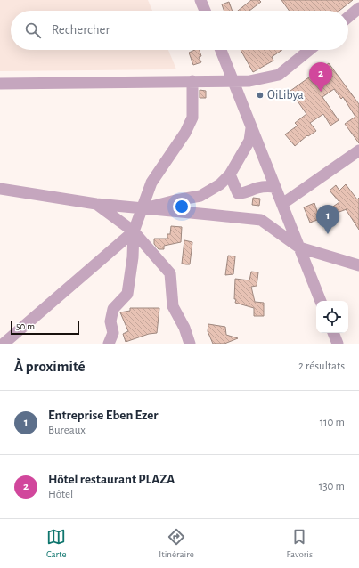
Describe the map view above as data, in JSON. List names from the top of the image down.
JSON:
{
  "places": ["OiLibya"],
  "scale_bar": "50 m",
  "page": {
    "search": "Rechercher",
    "pins": ["2", "1"],
    "scale": "50 m",
    "heading": ["À proximité", "2 résultats"],
    "list": [
      {
        "mark": "1",
        "name": "Entreprise Eben Ezer",
        "note": "Bureaux",
        "value": "110 m"
      },
      {
        "mark": "2",
        "name": "Hôtel restaurant PLAZA",
        "note": "Hôtel",
        "value": "130 m"
      }
    ],
    "nav": ["Carte", "Itinéraire", "Favoris"]
  }
}
